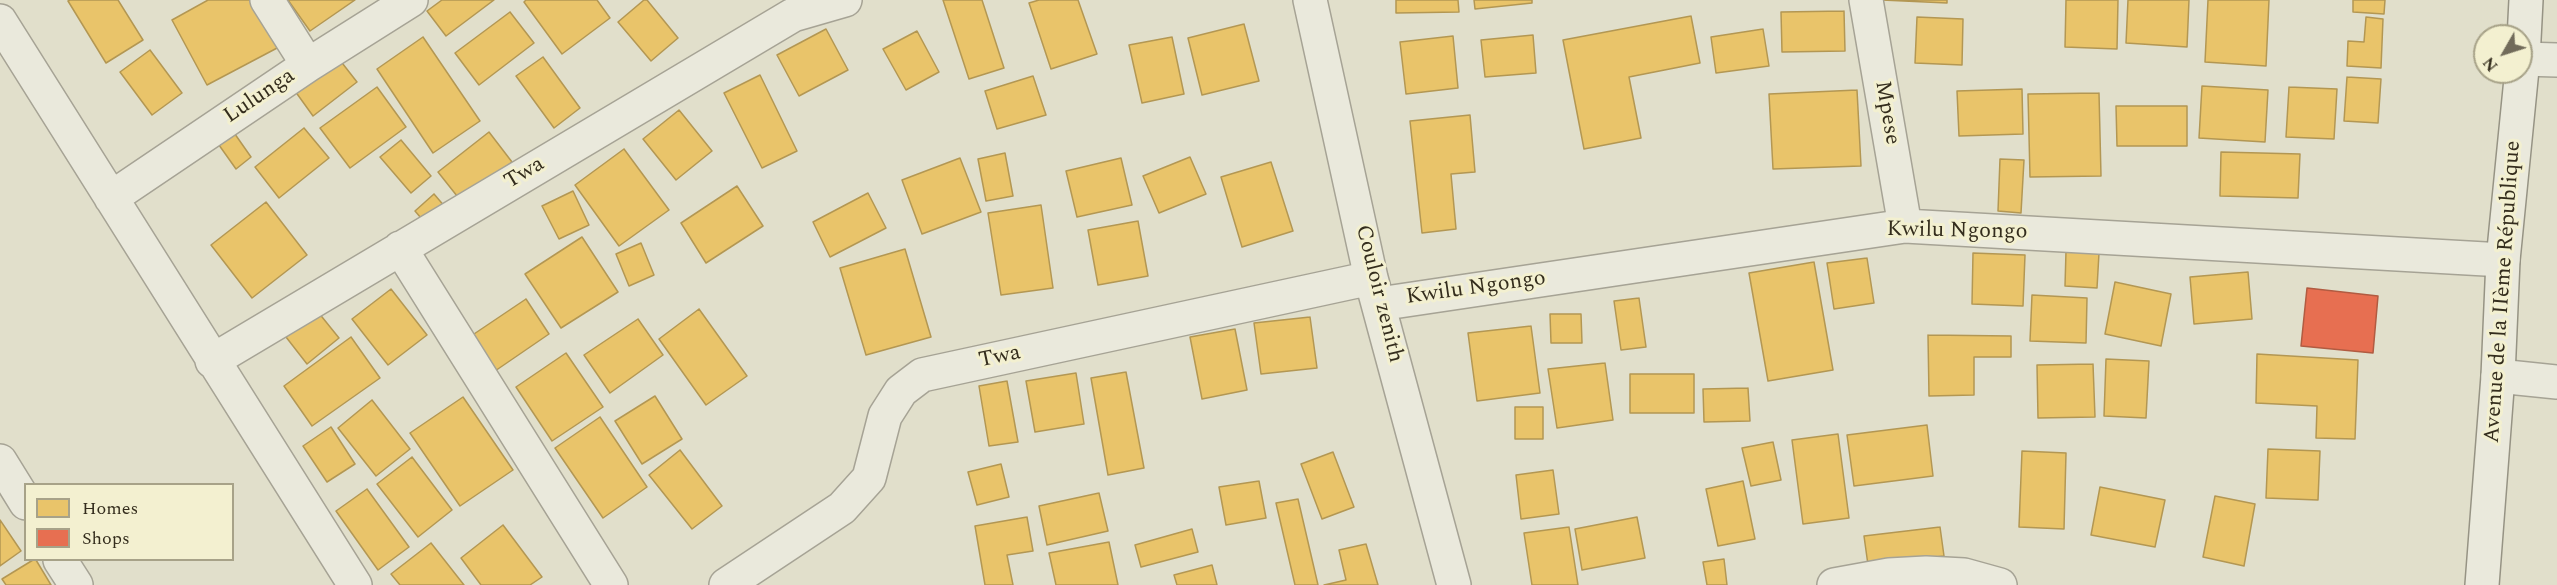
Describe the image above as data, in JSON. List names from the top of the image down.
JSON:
{
  "streets": {
    "street": [
      "Lulunga",
      "Mpese",
      "Twa",
      "Kwilu Ngongo",
      "Avenue de la IIème République",
      "Couloir zenith"
    ]
  },
  "crossings": [
    ["Mpese", "Kwilu Ngongo"],
    ["Twa", "Kwilu Ngongo"],
    ["Twa", "Couloir zenith"],
    ["Kwilu Ngongo", "Avenue de la IIème République"],
    ["Kwilu Ngongo", "Couloir zenith"]
  ],
  "legend": ["Homes", "Shops"],
  "north": "bottom left"
}
